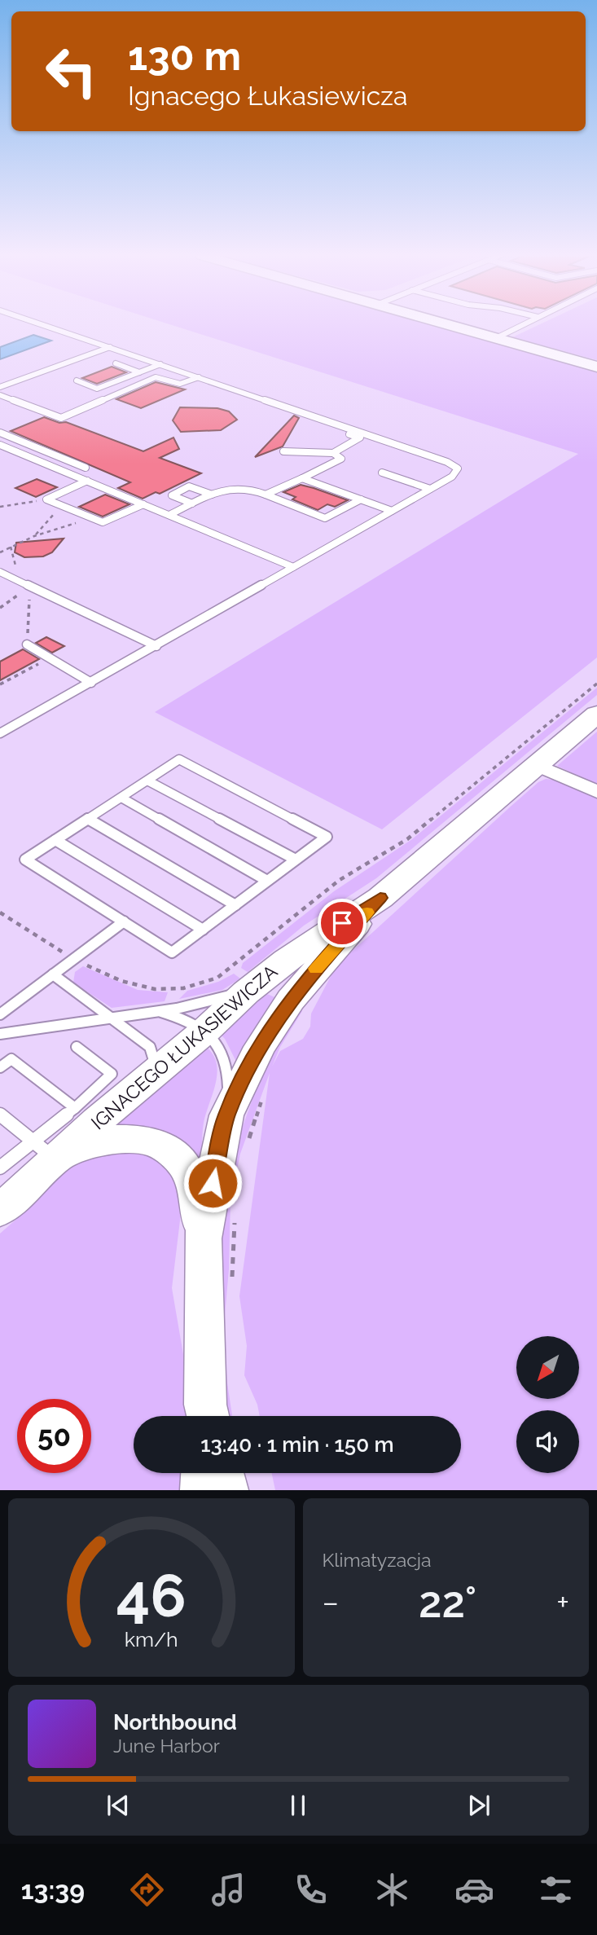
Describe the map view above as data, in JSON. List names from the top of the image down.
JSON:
{
  "streets": {
    "main road": ["IGNACEGO ŁUKASIEWICZA"]
  },
  "north": "bottom left",
  "page": {
    "turn": ["130 m", "Ignacego Łukasiewicza"],
    "limit": "50",
    "trip": "13:40 · 1 min · 150 m",
    "tile": "Klimatyzacja",
    "heat": ["−", "22°", "+"],
    "song": ["Northbound", "June Harbor"],
    "tabs": "13:39",
    "gauge": ["46", "km/h"]
  }
}
